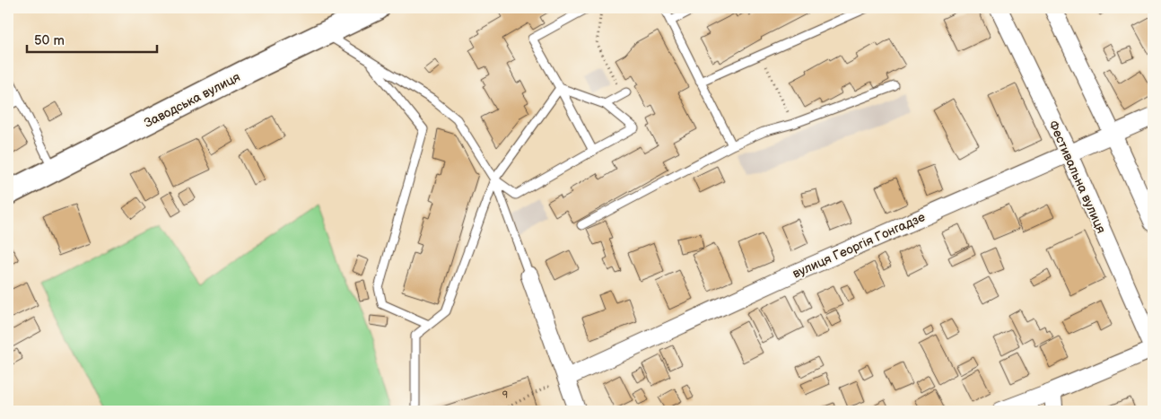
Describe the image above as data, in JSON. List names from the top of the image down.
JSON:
{
  "streets": {
    "main road": ["Заводська вулиця"],
    "street": ["Фестивальна вулиця", "вулиця Георгія Гонгадзе"]
  },
  "crossings": [
    ["Фестивальна вулиця", "вулиця Георгія Гонгадзе"]
  ],
  "house_numbers": ["9"],
  "scale_bar": "50 m"
}
